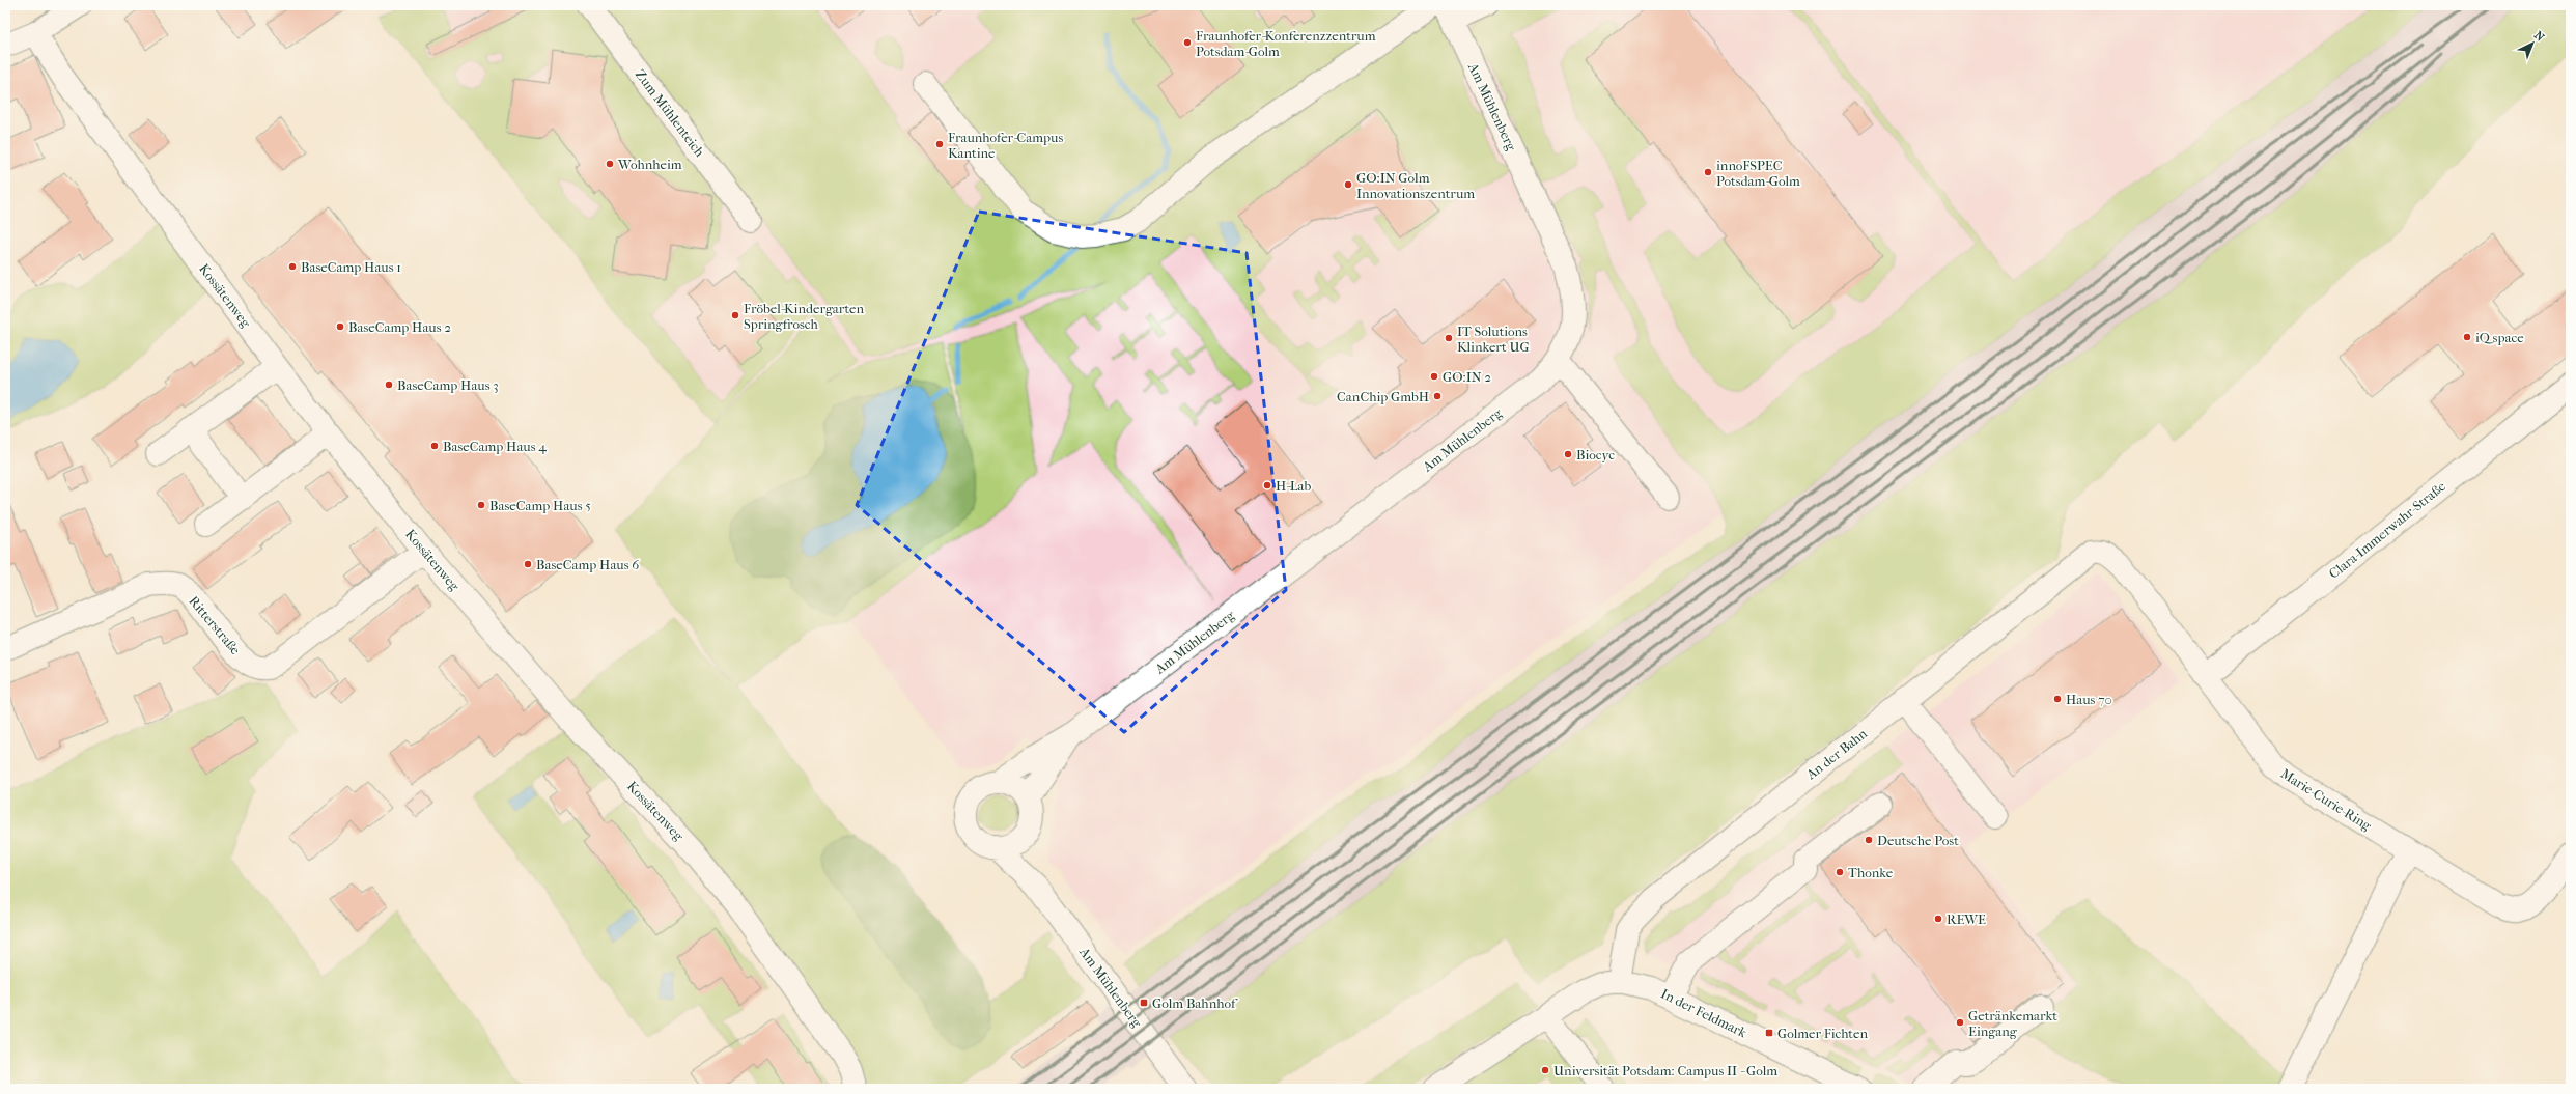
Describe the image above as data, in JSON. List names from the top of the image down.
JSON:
{
  "streets": {
    "street": [
      "Am Mühlenberg",
      "Zum Mühlenteich",
      "Kossätenweg",
      "Clara-Immerwahr-Straße",
      "Ritterstraße",
      "An der Bahn",
      "Marie-Curie-Ring",
      "In der Feldmark"
    ]
  },
  "crossings": [
    ["Kossätenweg", "Ritterstraße"],
    ["Clara-Immerwahr-Straße", "Marie-Curie-Ring"],
    ["An der Bahn", "Marie-Curie-Ring"],
    ["An der Bahn", "In der Feldmark"]
  ],
  "places": {
    "other": [
      "Fraunhofer-Konferenzzentrum Potsdam-Golm",
      "Fraunhofer-Campus Kantine",
      "Wohnheim",
      "innoFSPEC Potsdam-Golm",
      "GO:IN Golm Innovationszentrum",
      "BaseCamp Haus 1",
      "Fröbel-Kindergarten Springfrosch",
      "BaseCamp Haus 2",
      "iQ space",
      "IT Solutions Klinkert UG",
      "GO:IN 2",
      "BaseCamp Haus 3",
      "CanChip GmbH",
      "BaseCamp Haus 4",
      "Biocyc",
      "H-Lab",
      "BaseCamp Haus 5",
      "BaseCamp Haus 6",
      "Haus 70",
      "Deutsche Post",
      "Thonke",
      "REWE",
      "Getränkemarkt Eingang",
      "Universität Potsdam: Campus II - Golm"
    ],
    "transit": ["Golm Bahnhof", "Golmer Fichten"]
  },
  "north": "top right"
}
